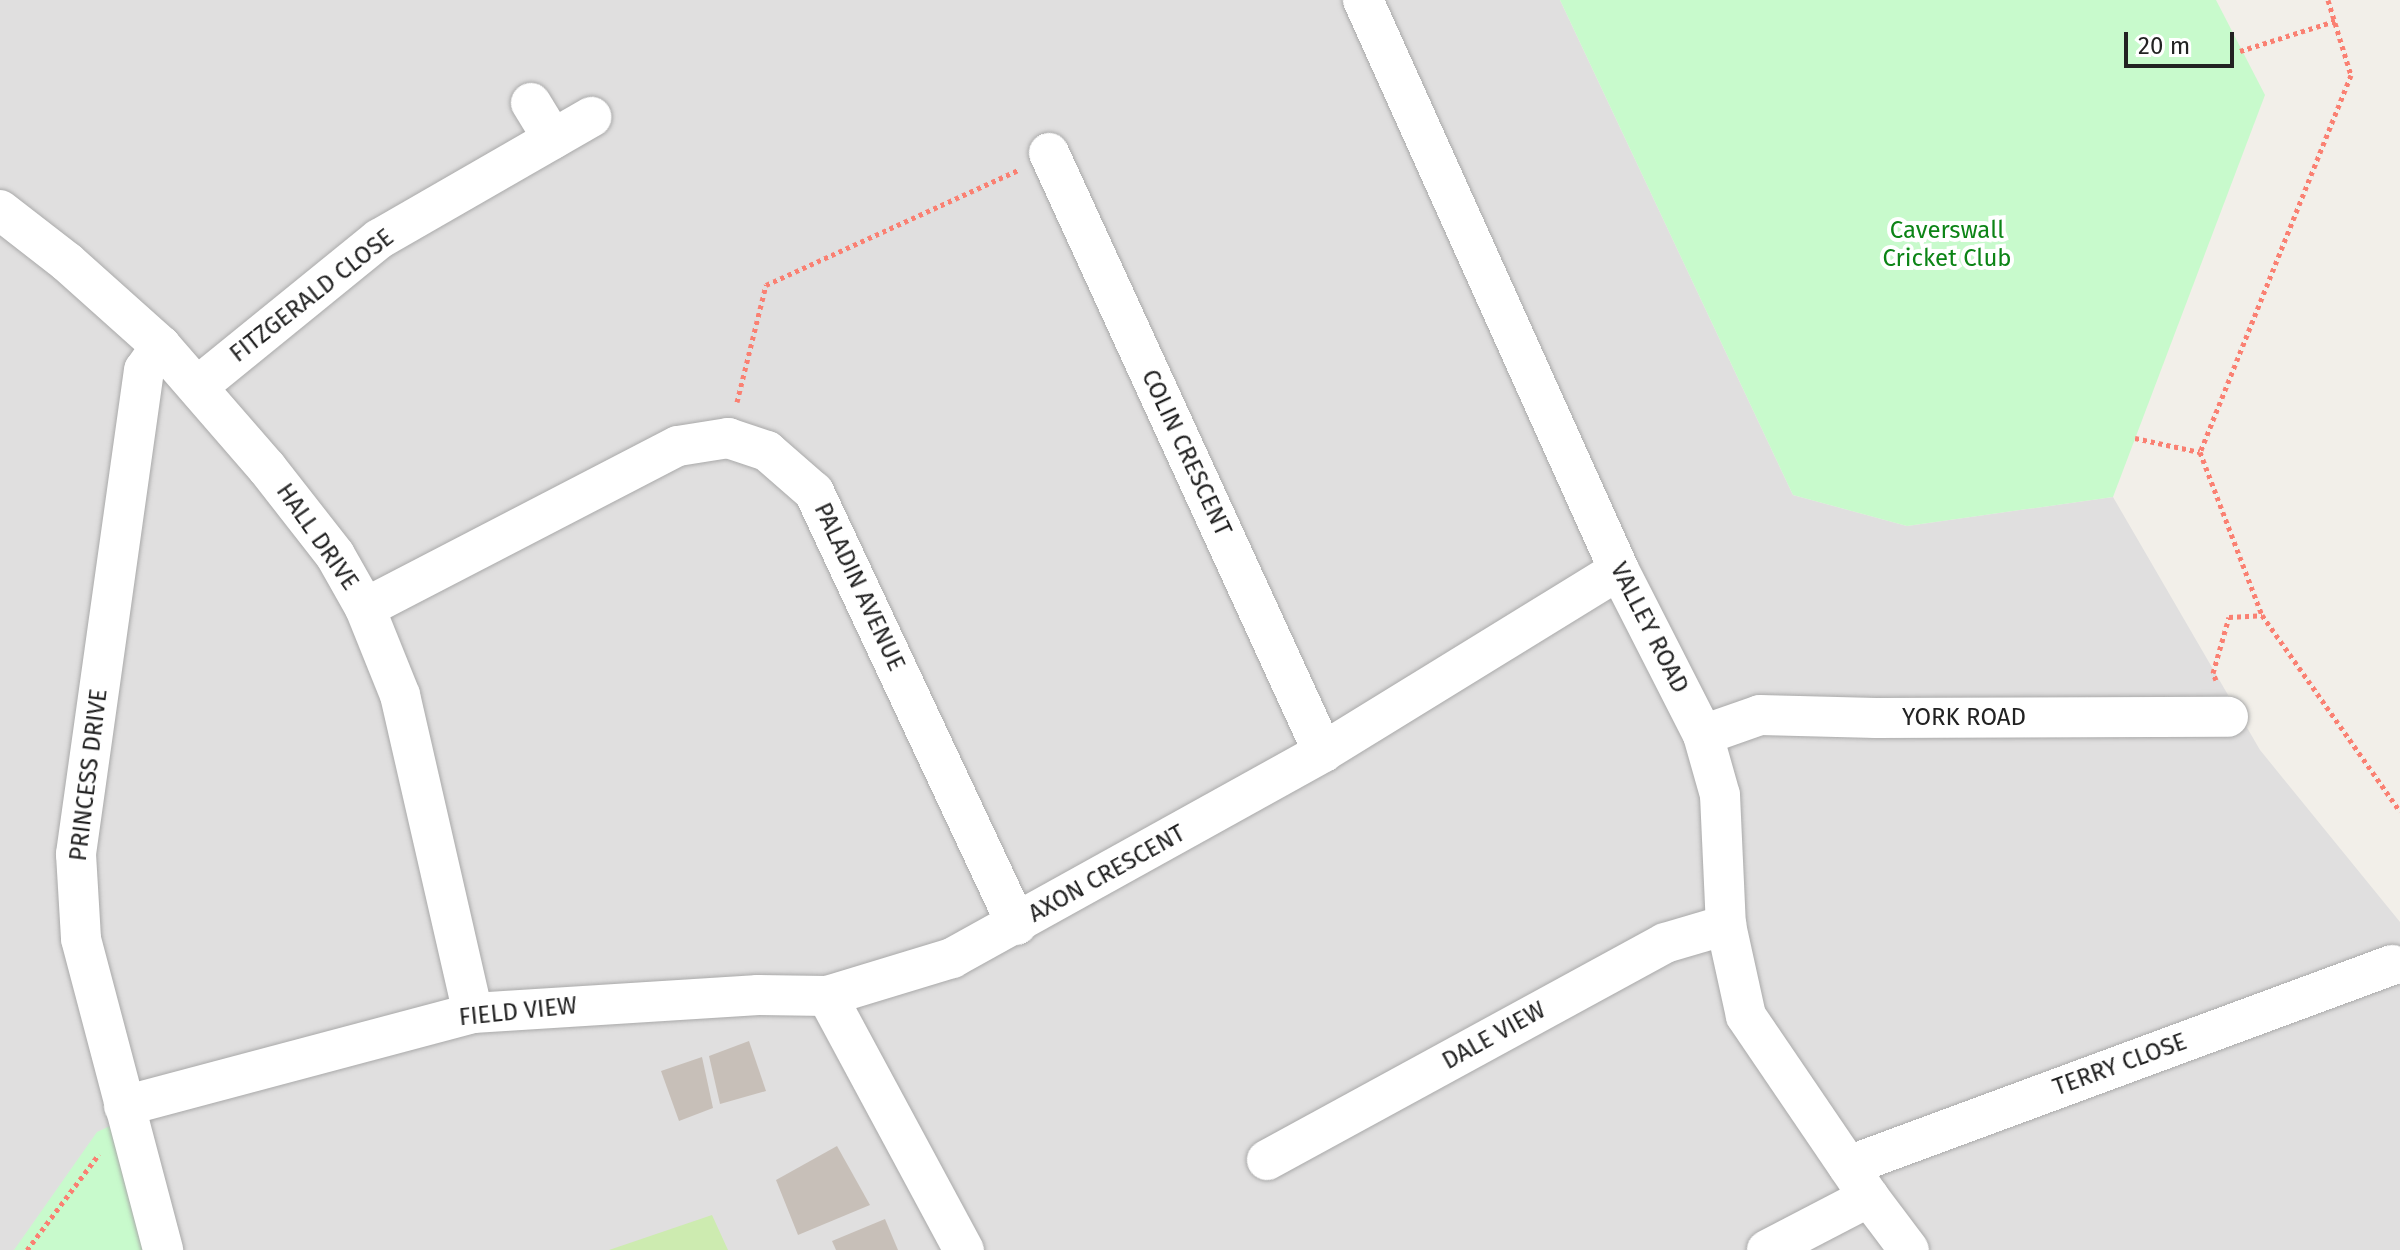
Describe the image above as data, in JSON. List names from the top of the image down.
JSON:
{
  "streets": {
    "street": [
      "FITZGERALD CLOSE",
      "COLIN CRESCENT",
      "HALL DRIVE",
      "PALADIN AVENUE",
      "VALLEY ROAD",
      "YORK ROAD",
      "PRINCESS DRIVE",
      "AXON CRESCENT",
      "FIELD VIEW",
      "DALE VIEW",
      "TERRY CLOSE"
    ]
  },
  "crossings": [
    ["FITZGERALD CLOSE", "HALL DRIVE"],
    ["COLIN CRESCENT", "AXON CRESCENT"],
    ["HALL DRIVE", "PALADIN AVENUE"],
    ["HALL DRIVE", "PRINCESS DRIVE"],
    ["HALL DRIVE", "FIELD VIEW"],
    ["PALADIN AVENUE", "AXON CRESCENT"],
    ["VALLEY ROAD", "YORK ROAD"],
    ["VALLEY ROAD", "AXON CRESCENT"],
    ["VALLEY ROAD", "DALE VIEW"],
    ["VALLEY ROAD", "TERRY CLOSE"],
    ["PRINCESS DRIVE", "FIELD VIEW"],
    ["AXON CRESCENT", "FIELD VIEW"]
  ],
  "parks": ["Caverswall Cricket Club"],
  "scale_bar": "20 m"
}
